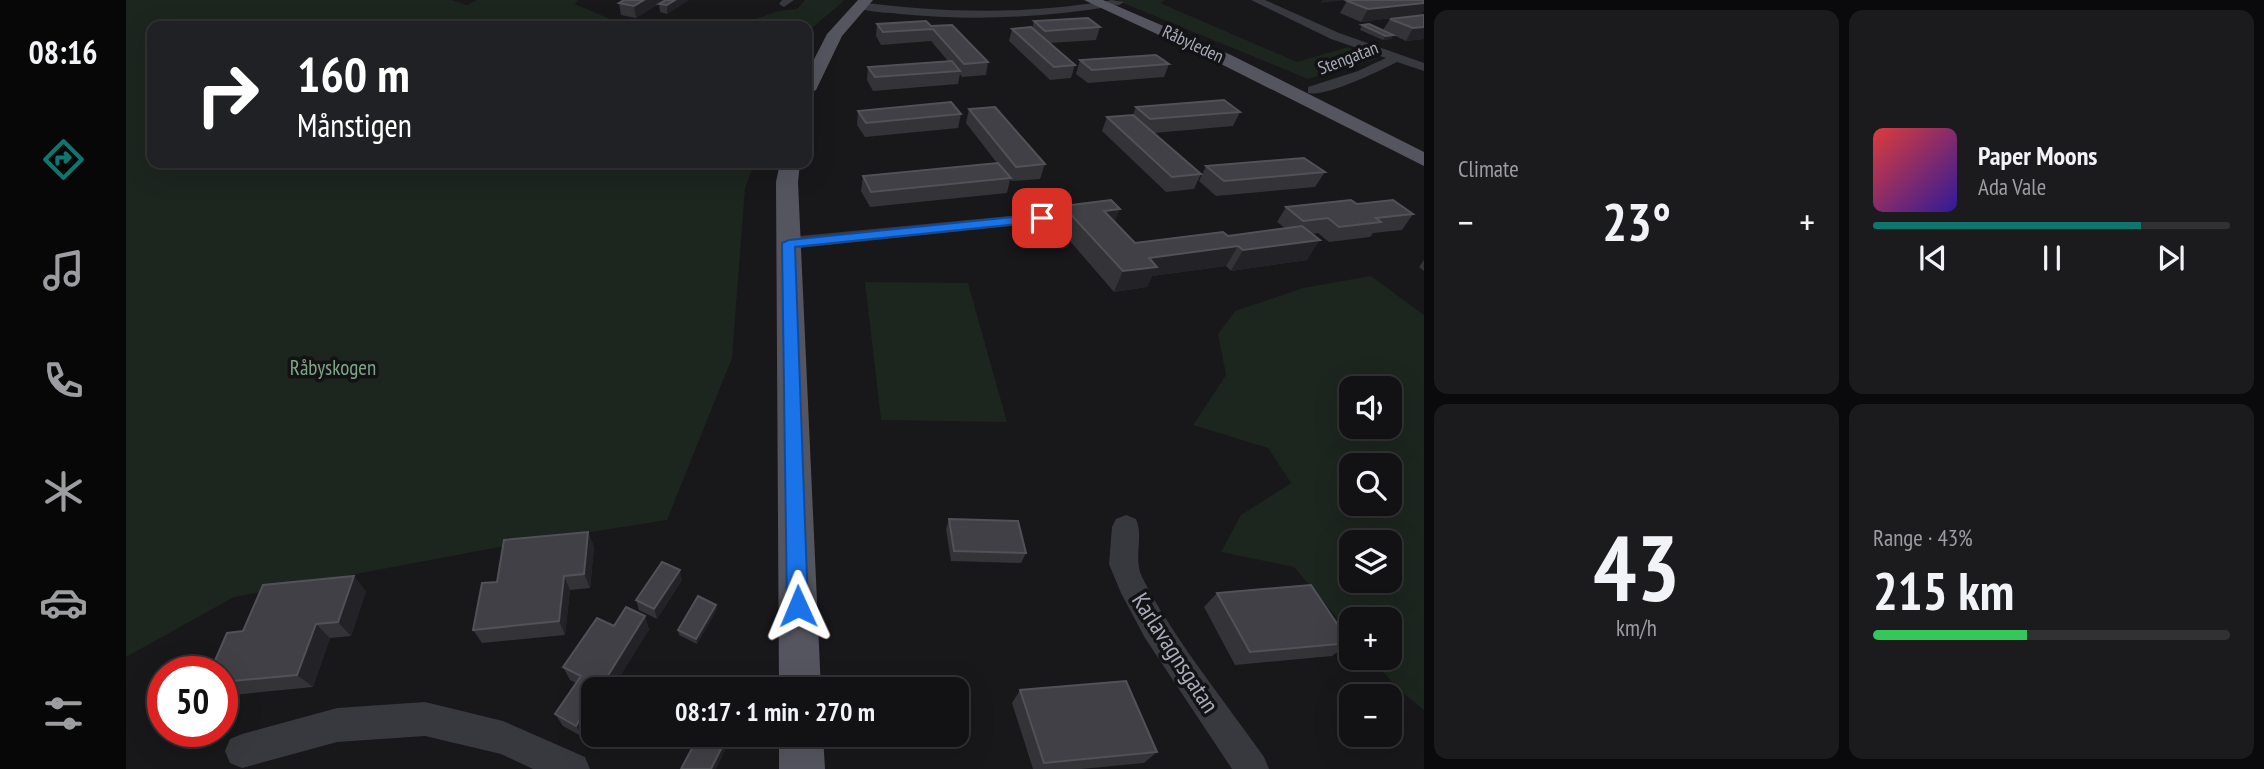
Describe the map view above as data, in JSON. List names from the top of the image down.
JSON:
{
  "streets": {
    "main road": ["Råbyleden"],
    "street": ["Stengatan", "Karlavagnsgatan"]
  },
  "crossings": [
    ["Råbyleden", "Stengatan"]
  ],
  "parks": ["Råbyskogen"],
  "page": {
    "tabs": "08:16",
    "tile": [
      "Climate",
      ["43", "km/h"],
      ["Range · 43%", "215 km"]
    ],
    "turn": ["160 m", "Månstigen"],
    "song": ["Paper Moons", "Ada Vale"],
    "heat": ["−", "23°", "+"],
    "map_buttons": ["+", "−"],
    "limit": "50",
    "trip": "08:17 · 1 min · 270 m"
  }
}
